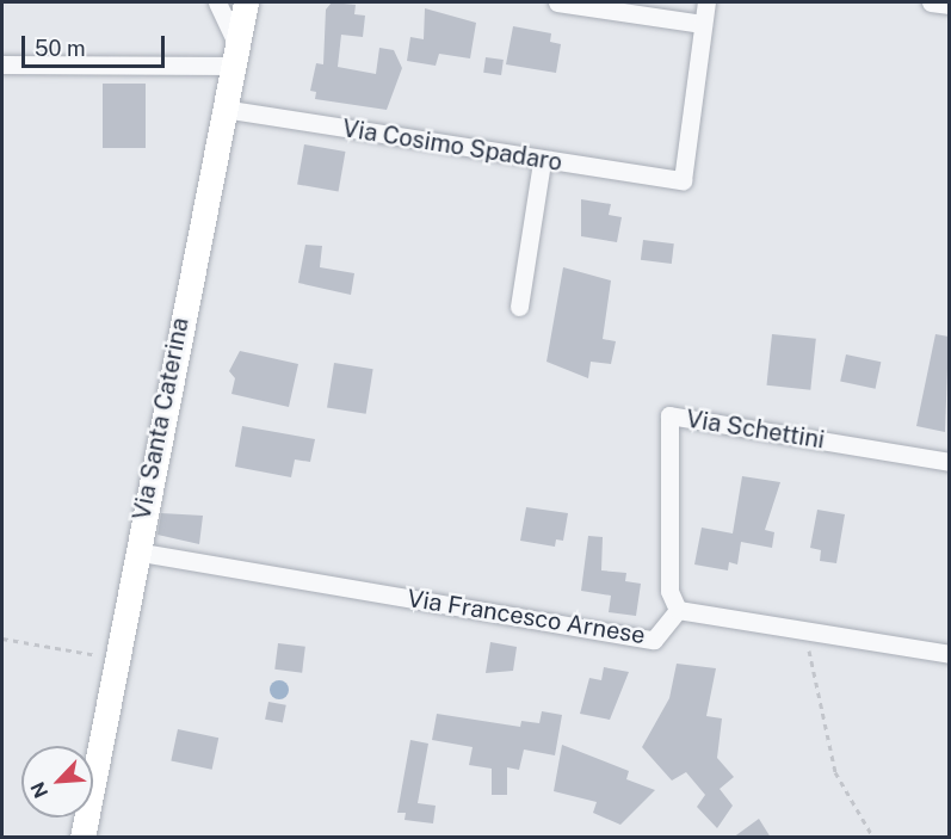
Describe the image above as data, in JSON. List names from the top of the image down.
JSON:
{
  "streets": {
    "street": [
      "Via Cosimo Spadaro",
      "Via Santa Caterina",
      "Via Schettini",
      "Via Francesco Arnese"
    ]
  },
  "crossings": [
    ["Via Cosimo Spadaro", "Via Santa Caterina"],
    ["Via Santa Caterina", "Via Francesco Arnese"],
    ["Via Schettini", "Via Francesco Arnese"]
  ],
  "scale_bar": "50 m",
  "north": "bottom left"
}
